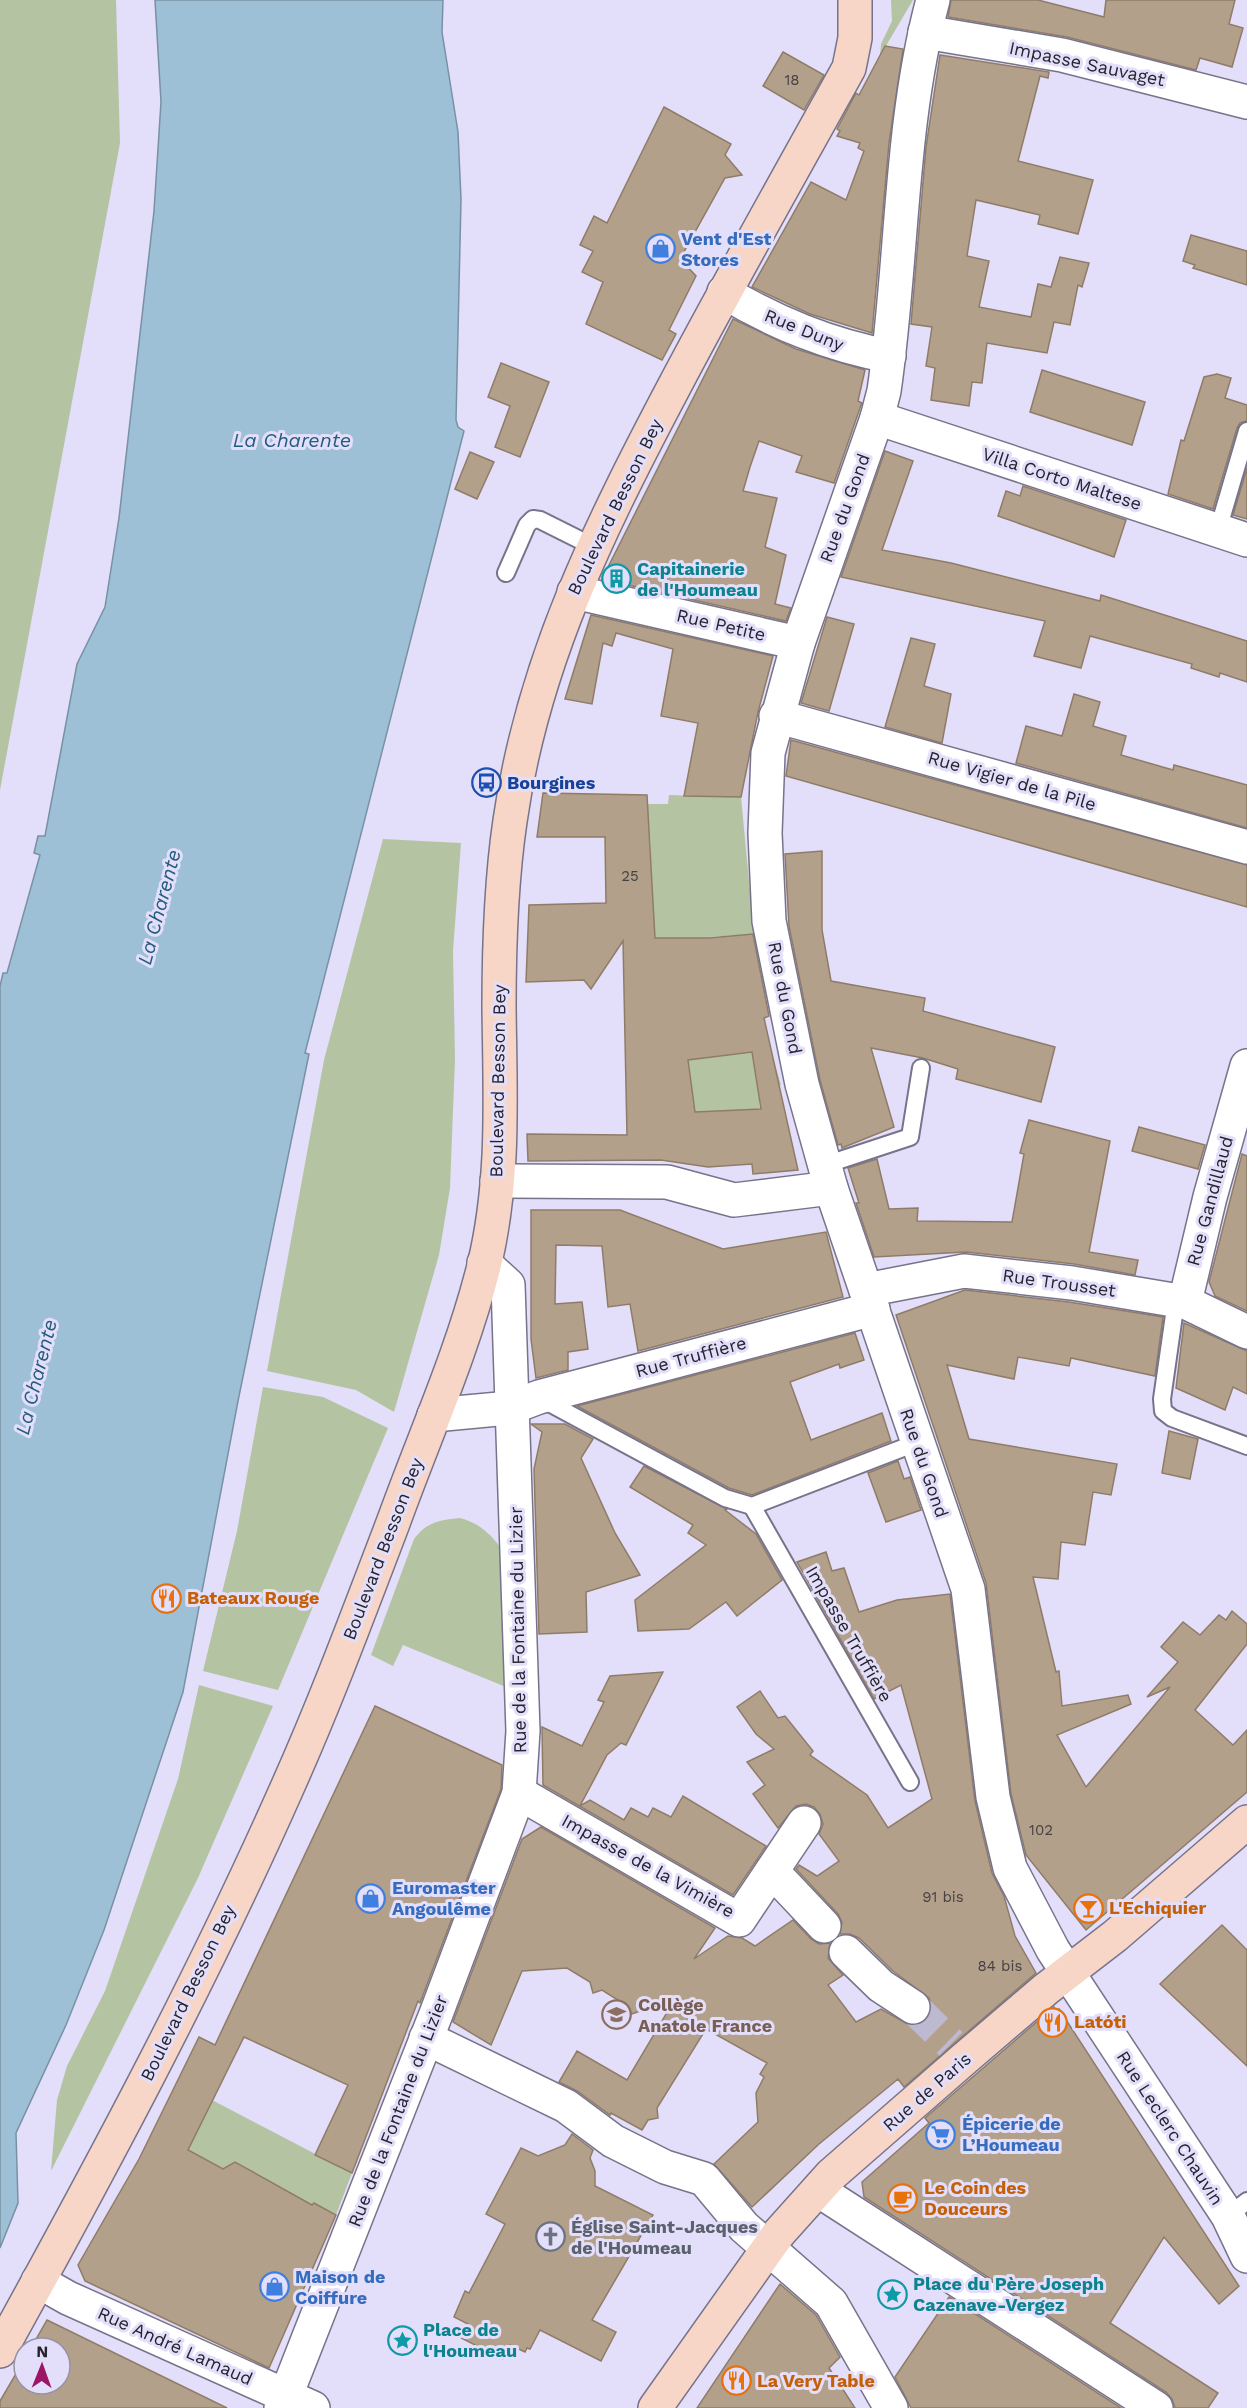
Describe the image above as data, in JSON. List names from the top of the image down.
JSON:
{
  "streets": {
    "main road": ["Boulevard Besson Bey", "Rue de Paris"],
    "street": [
      "Impasse Sauvaget",
      "Rue Duny",
      "Villa Corto Maltese",
      "Rue du Gond",
      "Rue Petite",
      "Rue Vigier de la Pile",
      "Rue Gandillaud",
      "Rue Trousset",
      "Rue Truffière",
      "Rue de la Fontaine du Lizier",
      "Impasse de la Vimière",
      "Rue Leclerc Chauvin",
      "Rue André Lamaud"
    ],
    "lane": ["Impasse Truffière"]
  },
  "crossings": [
    ["Impasse Sauvaget", "Rue du Gond"],
    ["Rue Duny", "Boulevard Besson Bey"],
    ["Rue Duny", "Rue du Gond"],
    ["Villa Corto Maltese", "Rue du Gond"],
    ["Boulevard Besson Bey", "Rue Petite"],
    ["Boulevard Besson Bey", "Rue Truffière"],
    ["Boulevard Besson Bey", "Rue de la Fontaine du Lizier"],
    ["Boulevard Besson Bey", "Rue André Lamaud"],
    ["Rue du Gond", "Rue Petite"],
    ["Rue du Gond", "Rue Vigier de la Pile"],
    ["Rue du Gond", "Rue Trousset"],
    ["Rue du Gond", "Rue Truffière"],
    ["Rue du Gond", "Rue de Paris"],
    ["Rue du Gond", "Rue Leclerc Chauvin"],
    ["Rue Gandillaud", "Rue Trousset"],
    ["Rue Trousset", "Rue Truffière"],
    ["Rue Truffière", "Rue de la Fontaine du Lizier"],
    ["Rue de la Fontaine du Lizier", "Impasse de la Vimière"],
    ["Rue de la Fontaine du Lizier", "Rue André Lamaud"],
    ["Rue de Paris", "Rue Leclerc Chauvin"]
  ],
  "water": ["La Charente"],
  "places": {
    "shop": ["Vent d'Est Stores", "Euromaster Angoulême", "Maison de Coiffure"],
    "building": ["Capitainerie de l'Houmeau"],
    "bus stop": ["Bourgines"],
    "restaurant": ["Bateaux Rouge", "Latóti", "La Very Table"],
    "bar": ["L'Echiquier"],
    "school or university": ["Collège Anatole France"],
    "supermarket": ["Épicerie de L’Houmeau"],
    "cafe": ["Le Coin des Douceurs"],
    "church": ["Église Saint-Jacques de l'Houmeau"],
    "place": ["Place du Père Joseph Cazenave-Vergez", "Place de l'Houmeau"]
  },
  "house_numbers": [
    "18",
    "25",
    "102",
    "91 bis",
    "84 bis"
  ],
  "north": "top"
}
